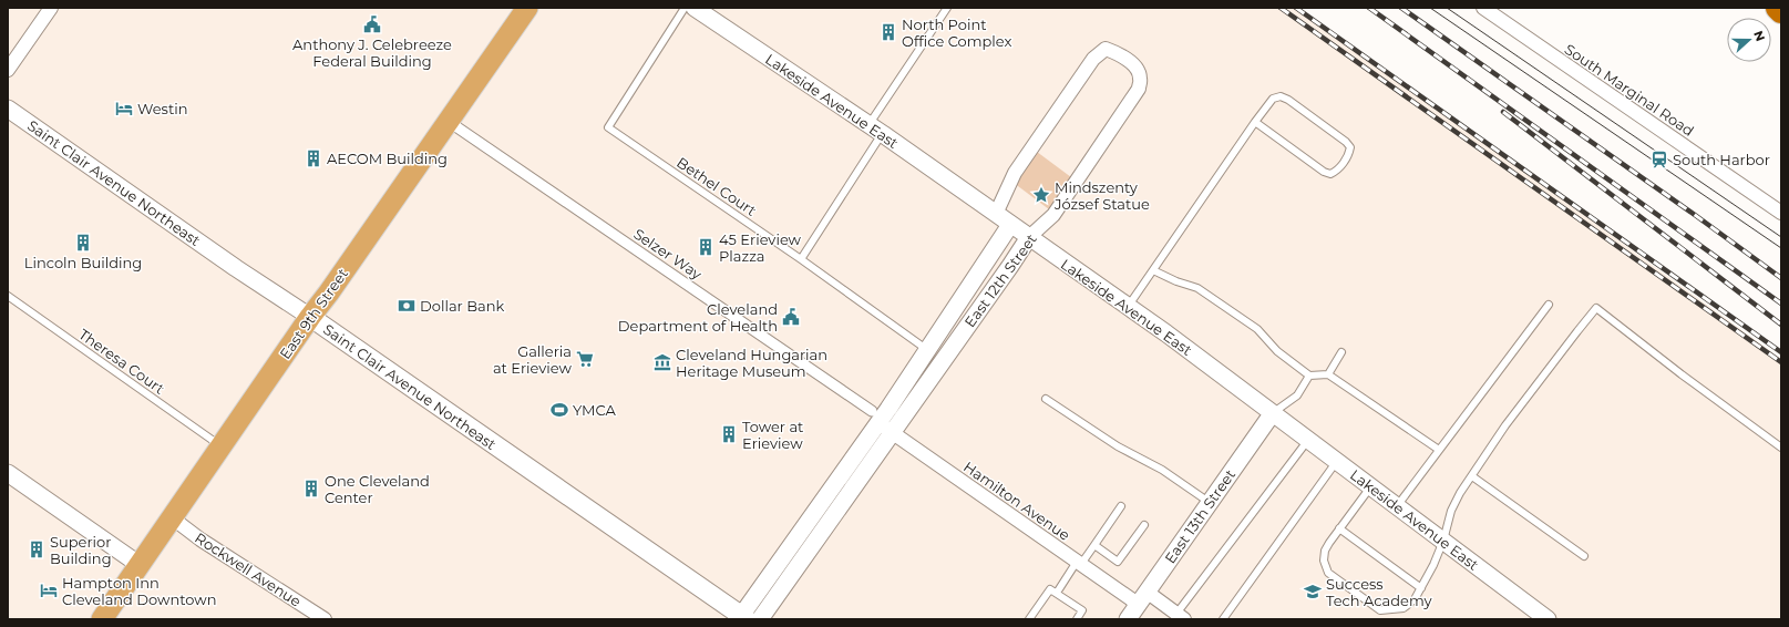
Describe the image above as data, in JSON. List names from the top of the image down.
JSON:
{
  "streets": {
    "main road": ["Saint Clair Avenue Northeast", "East 9th Street"],
    "street": [
      "South Marginal Road",
      "Lakeside Avenue East",
      "Selzer Way",
      "East 12th Street",
      "Hamilton Avenue",
      "East 13th Street",
      "Rockwell Avenue"
    ],
    "lane": ["Bethel Court", "Theresa Court"]
  },
  "crossings": [
    ["Lakeside Avenue East", "East 12th Street"],
    ["Lakeside Avenue East", "East 13th Street"],
    ["Saint Clair Avenue Northeast", "East 12th Street"],
    ["Saint Clair Avenue Northeast", "East 9th Street"],
    ["Bethel Court", "East 12th Street"],
    ["Selzer Way", "East 12th Street"],
    ["Selzer Way", "East 9th Street"],
    ["Selzer Way", "Hamilton Avenue"],
    ["East 12th Street", "Hamilton Avenue"],
    ["East 9th Street", "Theresa Court"],
    ["East 9th Street", "Rockwell Avenue"],
    ["Hamilton Avenue", "East 13th Street"]
  ],
  "places": {
    "public building": ["Anthony J. Celebreeze Federal Building", "Cleveland Department of Health"],
    "building": [
      "North Point Office Complex",
      "AECOM Building",
      "Lincoln Building",
      "45 Erieview Plazza",
      "Tower at Erieview",
      "One Cleveland Center",
      "Superior Building"
    ],
    "hotel": ["Westin", "Hampton Inn Cleveland Downtown"],
    "station": ["South Harbor"],
    "place": ["Mindszenty József Statue"],
    "bank": ["Dollar Bank"],
    "supermarket": ["Galleria at Erieview"],
    "museum": ["Cleveland Hungarian Heritage Museum"],
    "sports": ["YMCA"],
    "school or university": ["Success Tech Academy"]
  },
  "north": "right"
}
